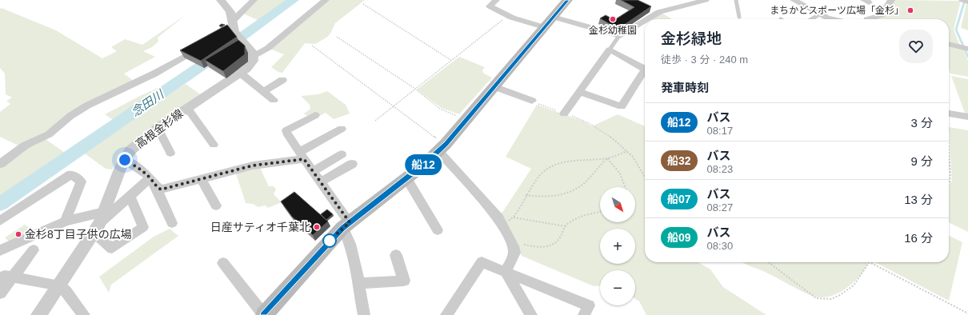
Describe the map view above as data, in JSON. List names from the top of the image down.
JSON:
{
  "streets": {
    "street": ["高根金杉線"]
  },
  "water": ["念田川"],
  "places": [
    "まちかどスポーツ広場「金杉」",
    "金杉幼稚園",
    "日産サティオ千葉北",
    "金杉8丁目子供の広場"
  ],
  "lines": ["bus line 船12"],
  "north": "bottom right",
  "page": {
    "on_map": "船12",
    "heading": [
      ["金杉緑地", "徒歩 · 3 分 · 240 m"],
      "発車時刻"
    ],
    "list": [
      {
        "mark": "船12",
        "name": "バス",
        "note": "08:17",
        "value": "3 分"
      },
      {
        "mark": "船32",
        "name": "バス",
        "note": "08:23",
        "value": "9 分"
      },
      {
        "mark": "船07",
        "name": "バス",
        "note": "08:27",
        "value": "13 分"
      },
      {
        "mark": "船09",
        "name": "バス",
        "note": "08:30",
        "value": "16 分"
      }
    ],
    "map_buttons": ["+", "−"]
  }
}
